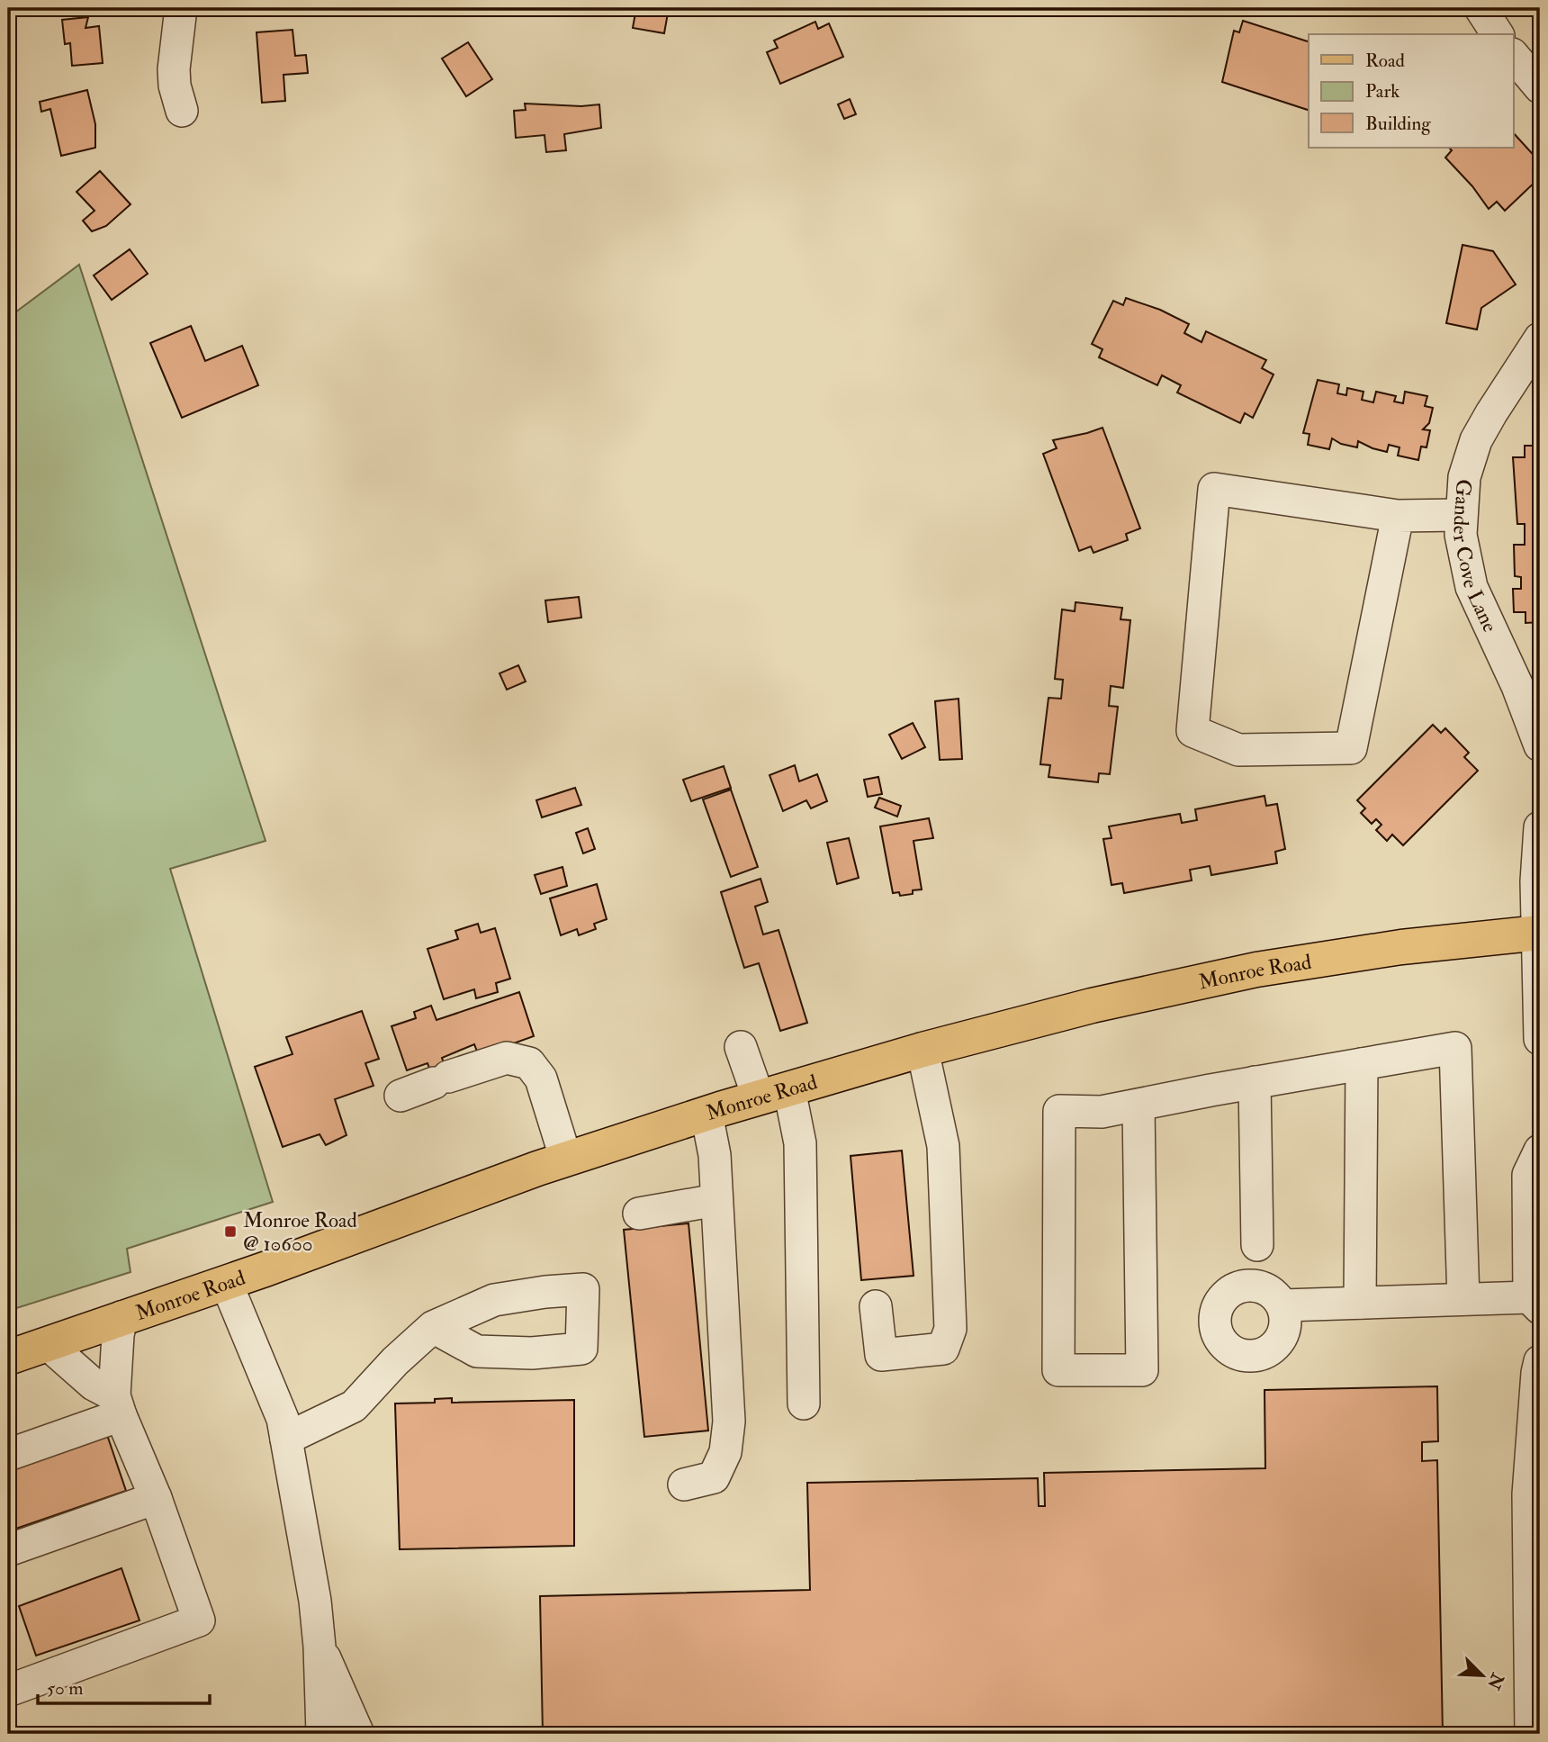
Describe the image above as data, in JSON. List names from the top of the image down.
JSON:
{
  "streets": {
    "main road": ["Monroe Road"],
    "street": ["Gander Cove Lane"]
  },
  "places": {
    "transit": ["Monroe Road @ 10600"]
  },
  "legend": ["Road", "Park", "Building"],
  "scale_bar": "50 m",
  "north": "bottom right"
}
